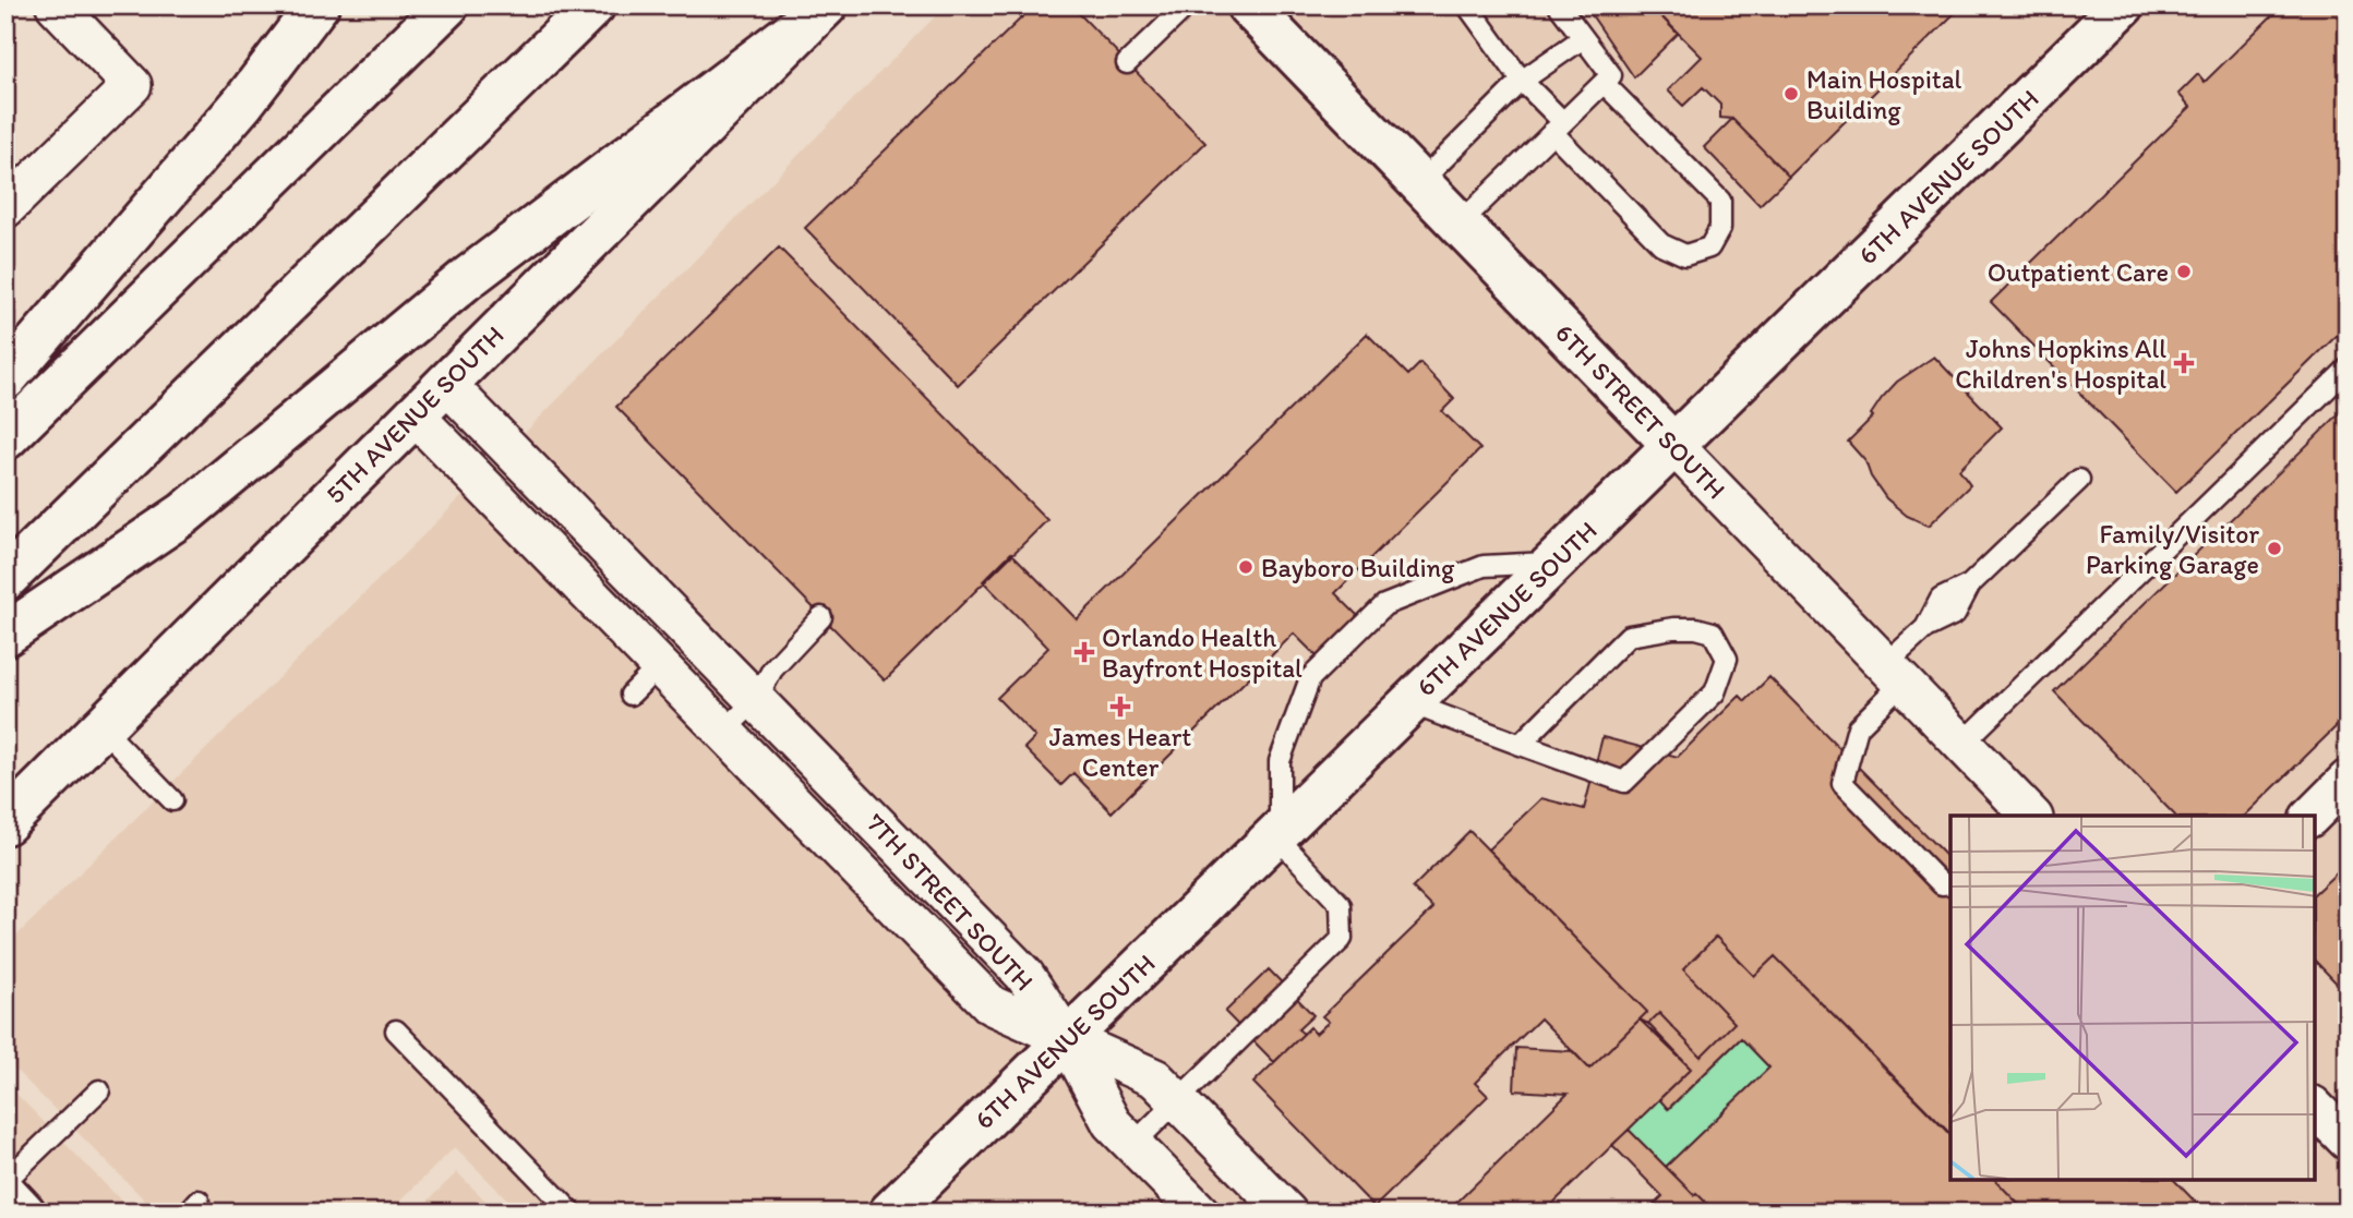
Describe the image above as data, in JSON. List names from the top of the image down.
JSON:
{
  "streets": {
    "main road": ["6TH AVENUE SOUTH", "6TH STREET SOUTH", "5TH AVENUE SOUTH"],
    "street": ["7TH STREET SOUTH"]
  },
  "crossings": [
    ["6TH AVENUE SOUTH", "6TH STREET SOUTH"],
    ["6TH AVENUE SOUTH", "7TH STREET SOUTH"],
    ["5TH AVENUE SOUTH", "7TH STREET SOUTH"]
  ],
  "places": {
    "other": [
      "Main Hospital Building",
      "Outpatient Care",
      "Family/Visitor Parking Garage",
      "Bayboro Building"
    ],
    "health": ["Johns Hopkins All Children's Hospital", "Orlando Health Bayfront Hospital", "James Heart Center"]
  }
}
